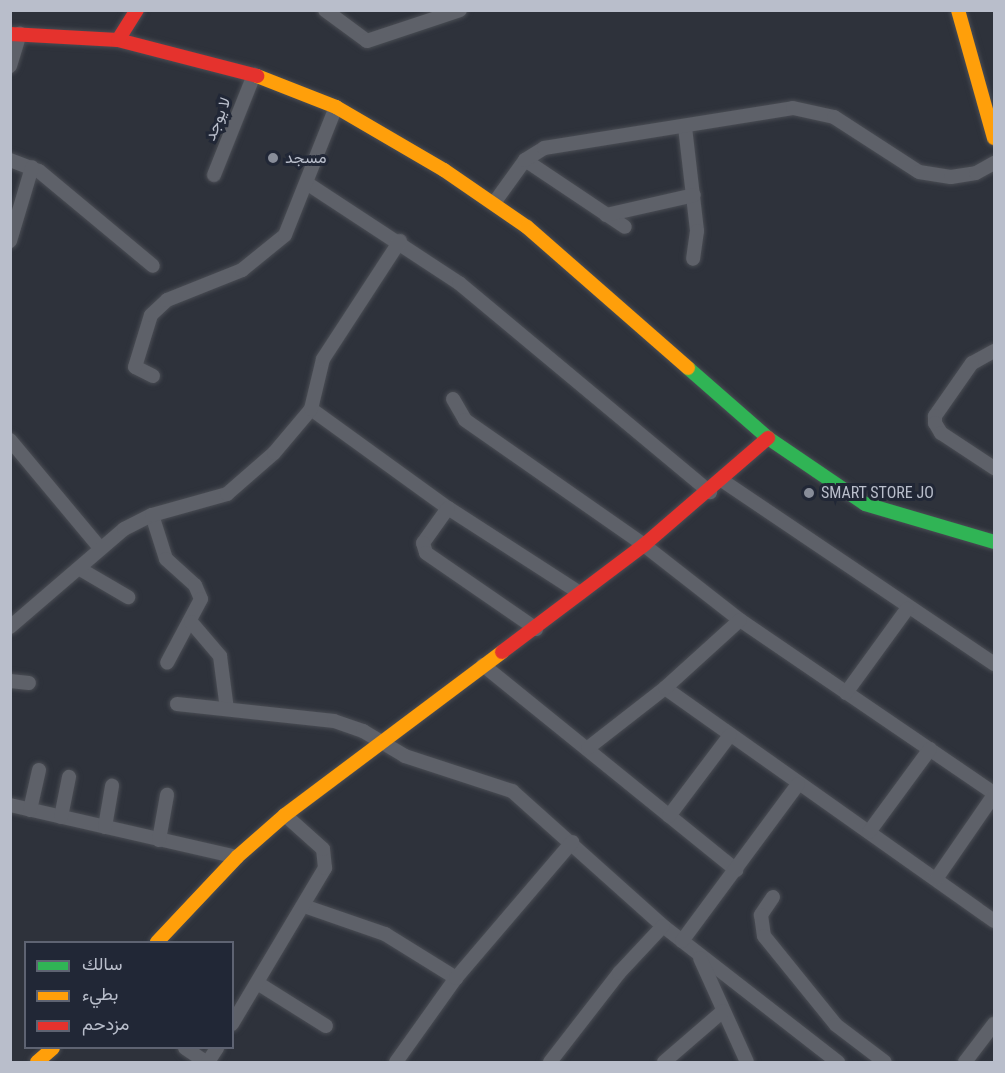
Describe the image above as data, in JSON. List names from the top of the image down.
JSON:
{
  "streets": {
    "street": ["لا يوجد"]
  },
  "places": ["مسجد", "SMART STORE JO"],
  "legend": ["سالك", "بطيء", "مزدحم"]
}
